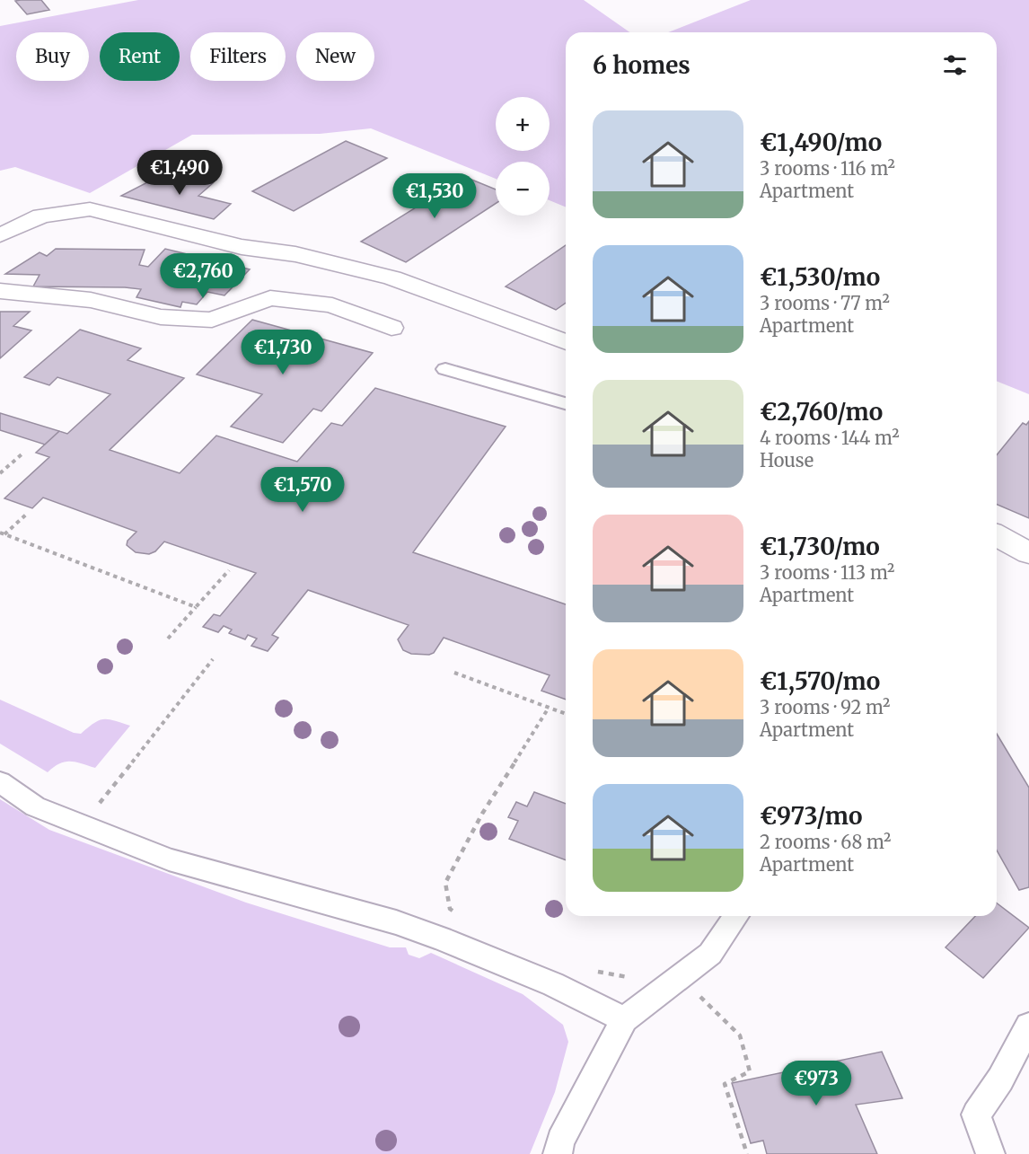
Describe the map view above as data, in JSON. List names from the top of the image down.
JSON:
{
  "page": {
    "chip": [
      "Buy",
      "Rent",
      "Filters",
      "New"
    ],
    "heading": "6 homes",
    "map_buttons": ["+", "−"],
    "list": [
      {
        "name": "€1,490/mo",
        "note": "3 rooms · 116 m² · Apartment"
      },
      {
        "name": "€1,530/mo",
        "note": "3 rooms · 77 m² · Apartment"
      },
      {
        "name": "€2,760/mo",
        "note": "4 rooms · 144 m² · House"
      },
      {
        "name": "€1,730/mo",
        "note": "3 rooms · 113 m² · Apartment"
      },
      {
        "name": "€1,570/mo",
        "note": "3 rooms · 92 m² · Apartment"
      },
      {
        "name": "€973/mo",
        "note": "2 rooms · 68 m² · Apartment"
      }
    ],
    "price": [
      "€1,490",
      "€1,530",
      "€2,760",
      "€1,730",
      "€1,570",
      "€973"
    ]
  }
}
